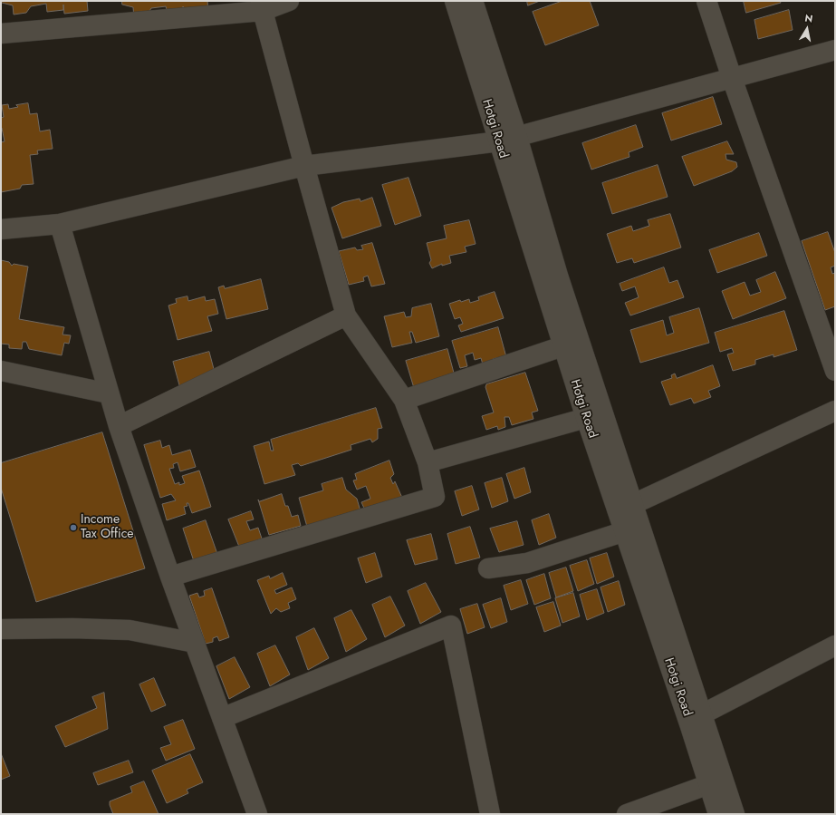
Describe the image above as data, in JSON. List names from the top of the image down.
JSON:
{
  "streets": {
    "street": ["Hotgi Road"]
  },
  "places": ["Income Tax Office"],
  "north": "top"
}
